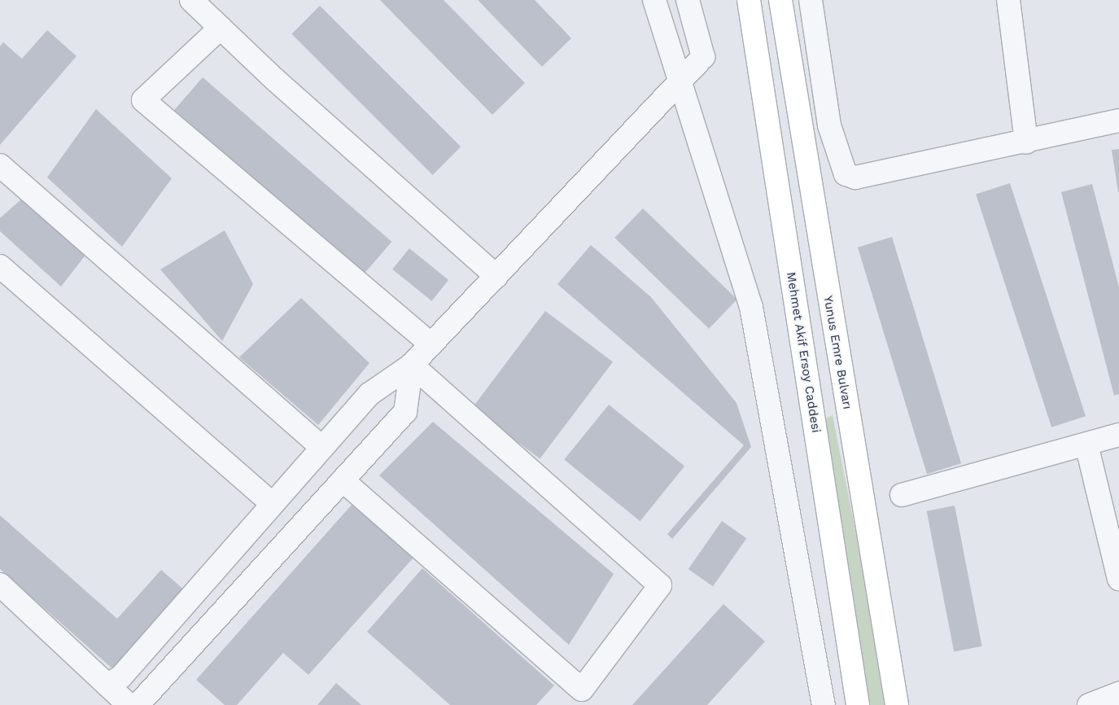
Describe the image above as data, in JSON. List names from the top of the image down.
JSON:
{
  "streets": {
    "main road": ["Mehmet Akif Ersoy Caddesi", "Yunus Emre Bulvarı"]
  }
}
